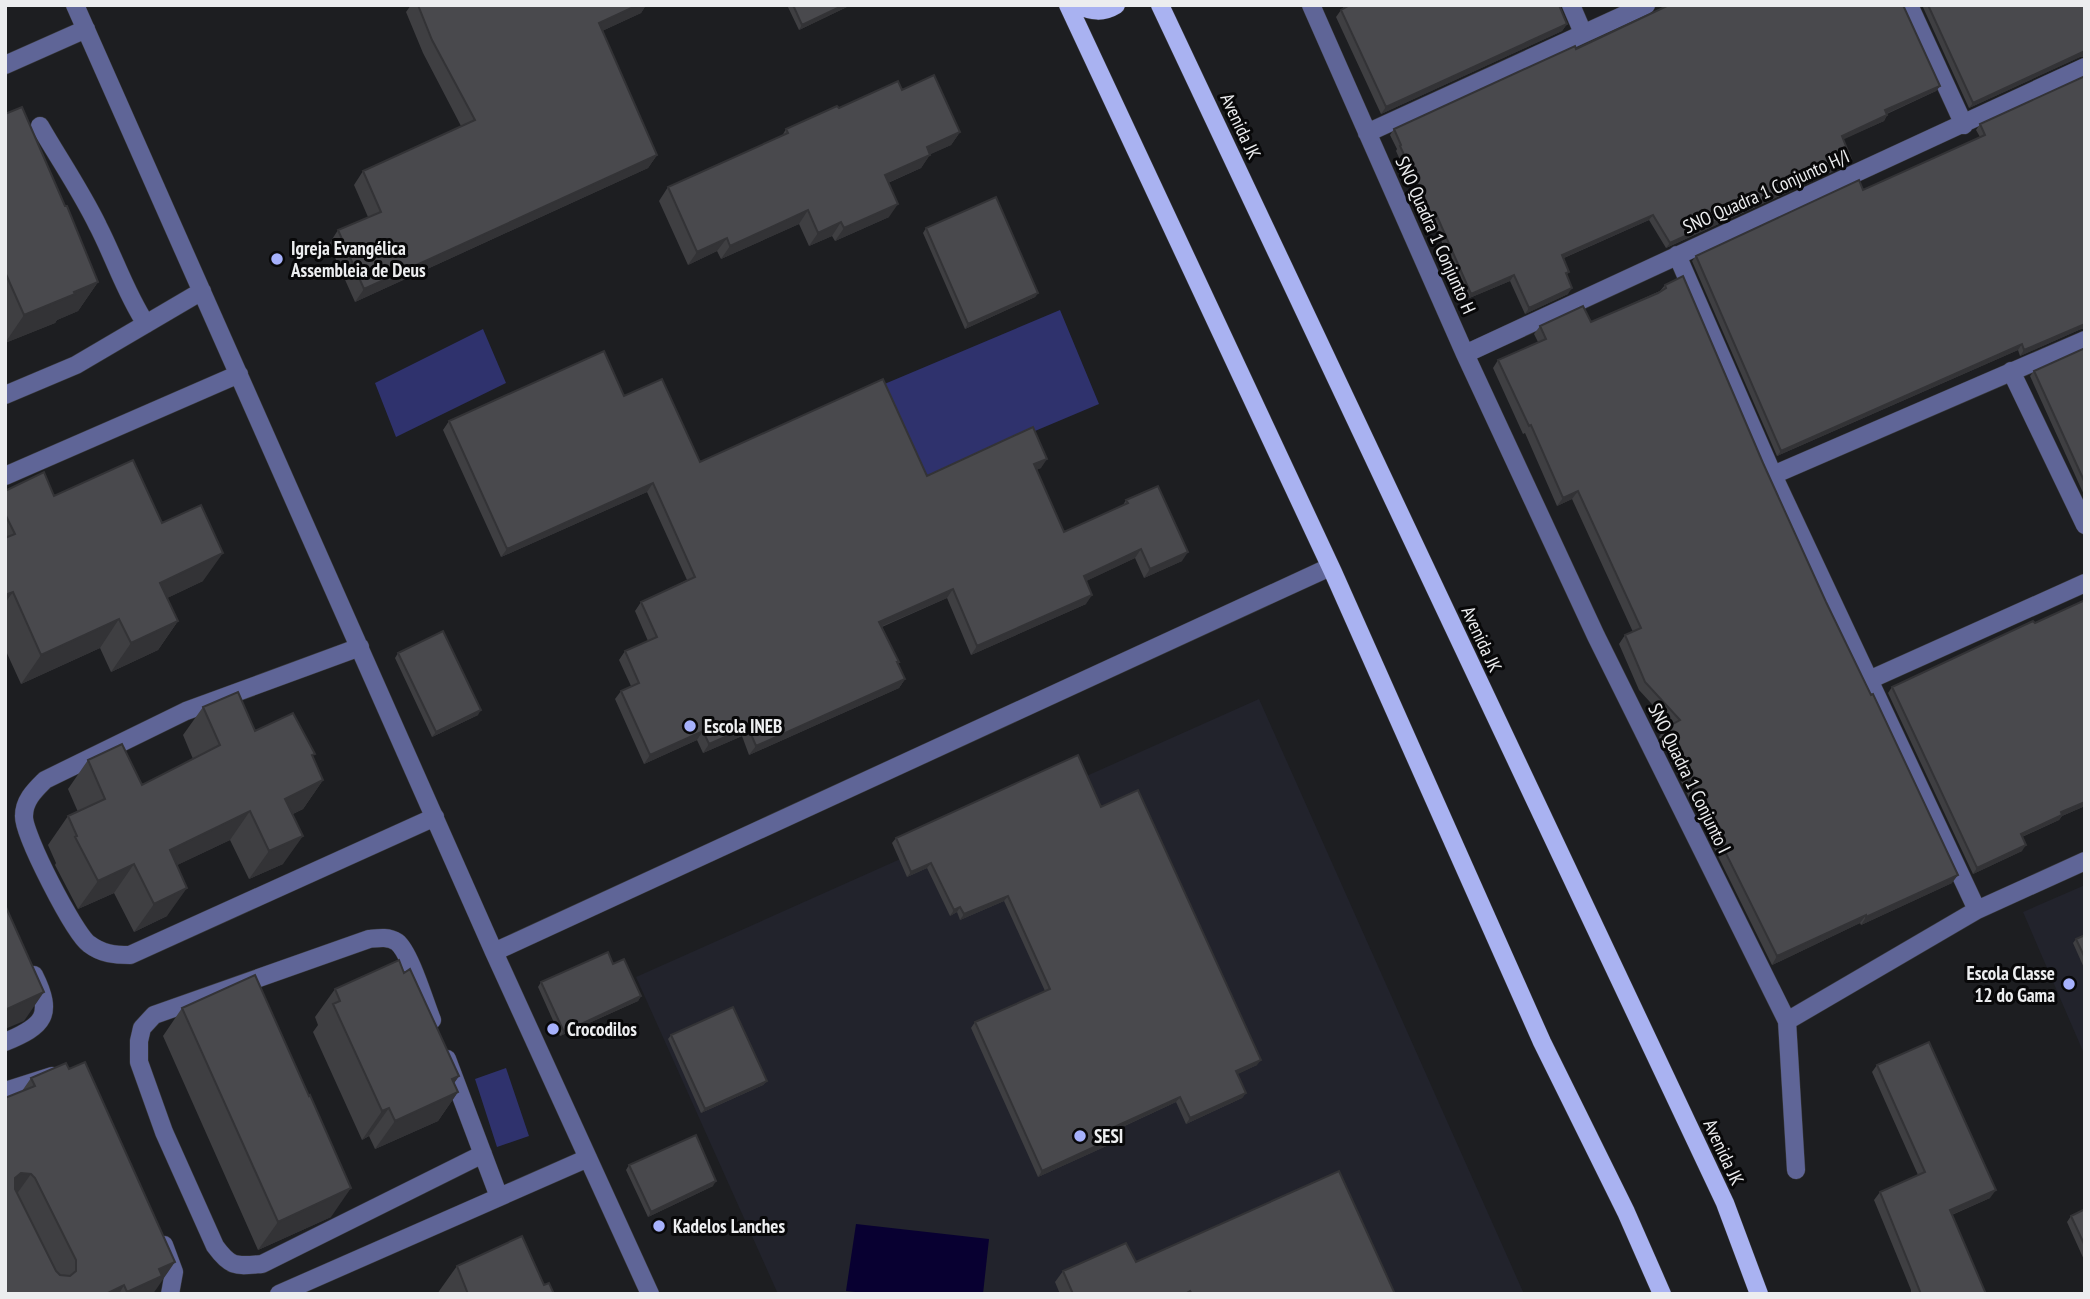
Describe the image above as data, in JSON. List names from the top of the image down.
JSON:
{
  "streets": {
    "main road": ["Avenida JK"],
    "street": ["SNO Quadra 1 Conjunto H/I", "SNO Quadra 1 Conjunto H", "SNO Quadra 1 Conjunto I"]
  },
  "crossings": [
    ["SNO Quadra 1 Conjunto H/I", "SNO Quadra 1 Conjunto H"],
    ["SNO Quadra 1 Conjunto H/I", "SNO Quadra 1 Conjunto I"],
    ["SNO Quadra 1 Conjunto H", "SNO Quadra 1 Conjunto I"]
  ],
  "places": [
    "Igreja Evangélica Assembleia de Deus",
    "Escola INEB",
    "Escola Classe 12 do Gama",
    "Crocodilos",
    "SESI",
    "Kadelos Lanches"
  ]
}
